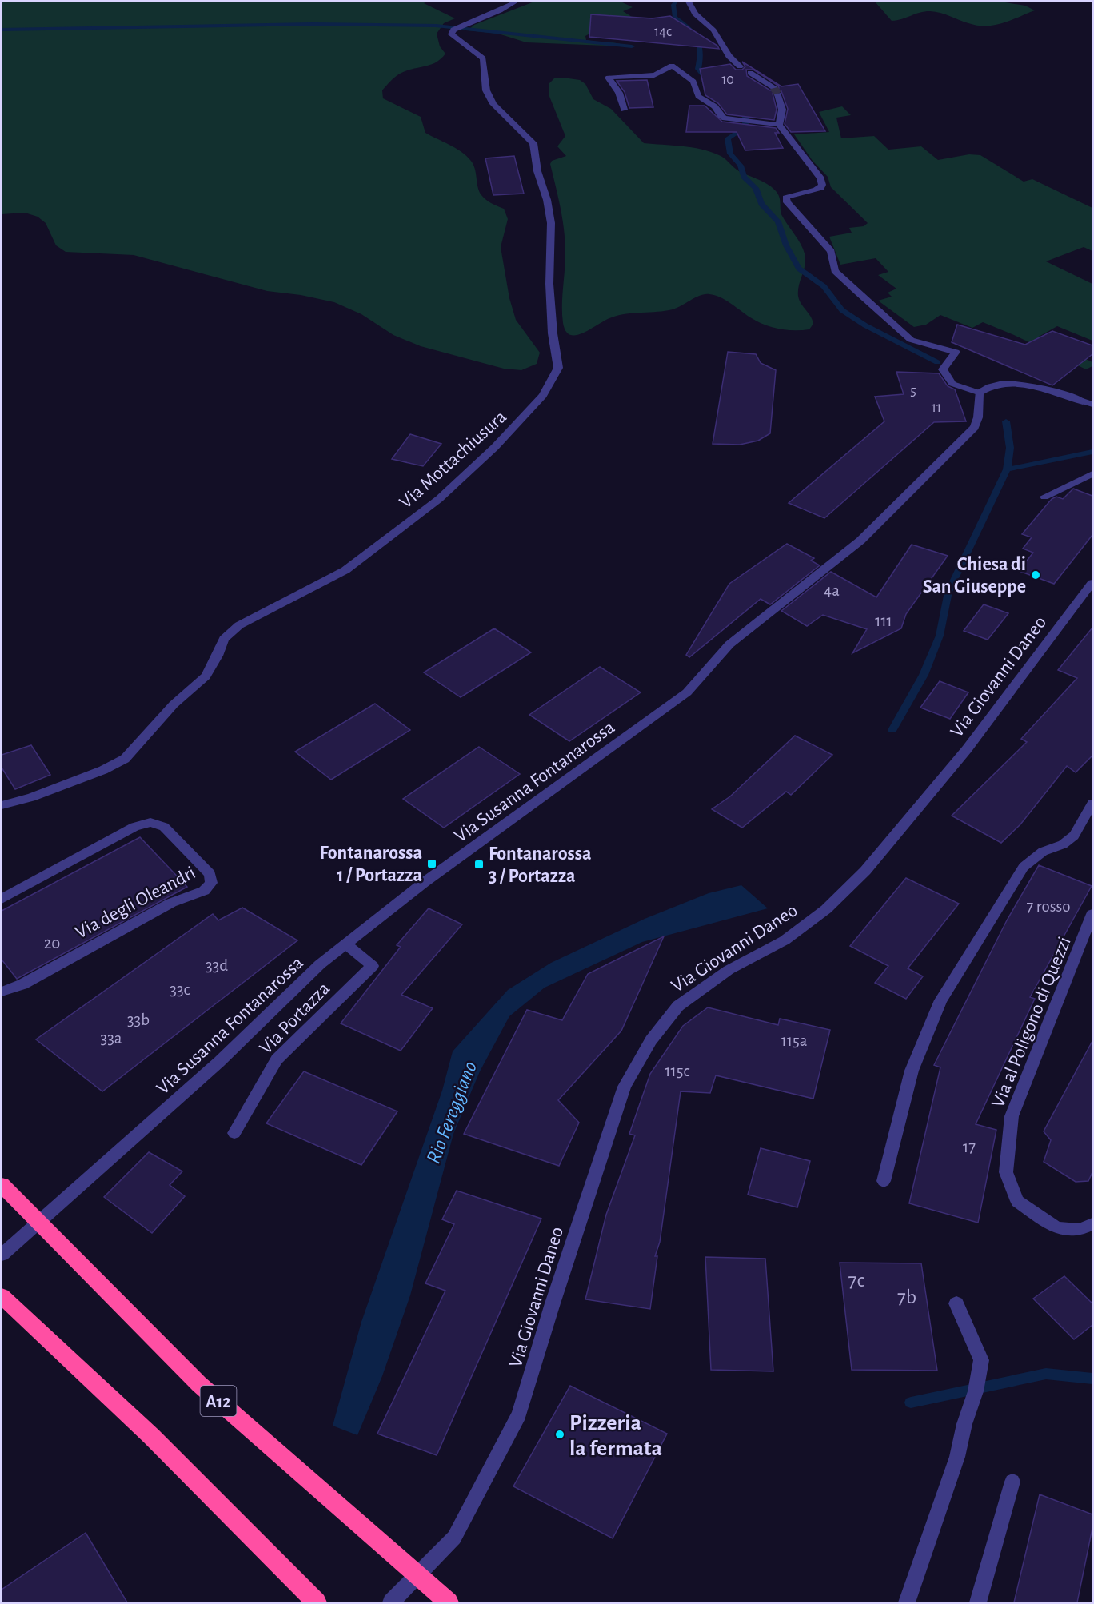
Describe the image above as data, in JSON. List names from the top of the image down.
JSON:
{
  "streets": {
    "highway": ["A12"],
    "street": [
      "Via Mottachiusura",
      "Via Giovanni Daneo",
      "Via Susanna Fontanarossa",
      "Via degli Oleandri",
      "Via Portazza",
      "Via al Poligono di Quezzi"
    ]
  },
  "crossings": [
    ["Via Susanna Fontanarossa", "Via Portazza"]
  ],
  "water": ["Rio Fereggiano"],
  "places": {
    "other": ["Chiesa di San Giuseppe", "Pizzeria la fermata"],
    "transit": ["Fontanarossa 1 / Portazza", "Fontanarossa 3 / Portazza"]
  },
  "house_numbers": [
    "14c",
    "10",
    "5",
    "11",
    "4a",
    "111",
    "7 rosso",
    "20",
    "33d",
    "33c",
    "33b",
    "33a",
    "115a",
    "115c",
    "17",
    "7c",
    "7b"
  ]
}
